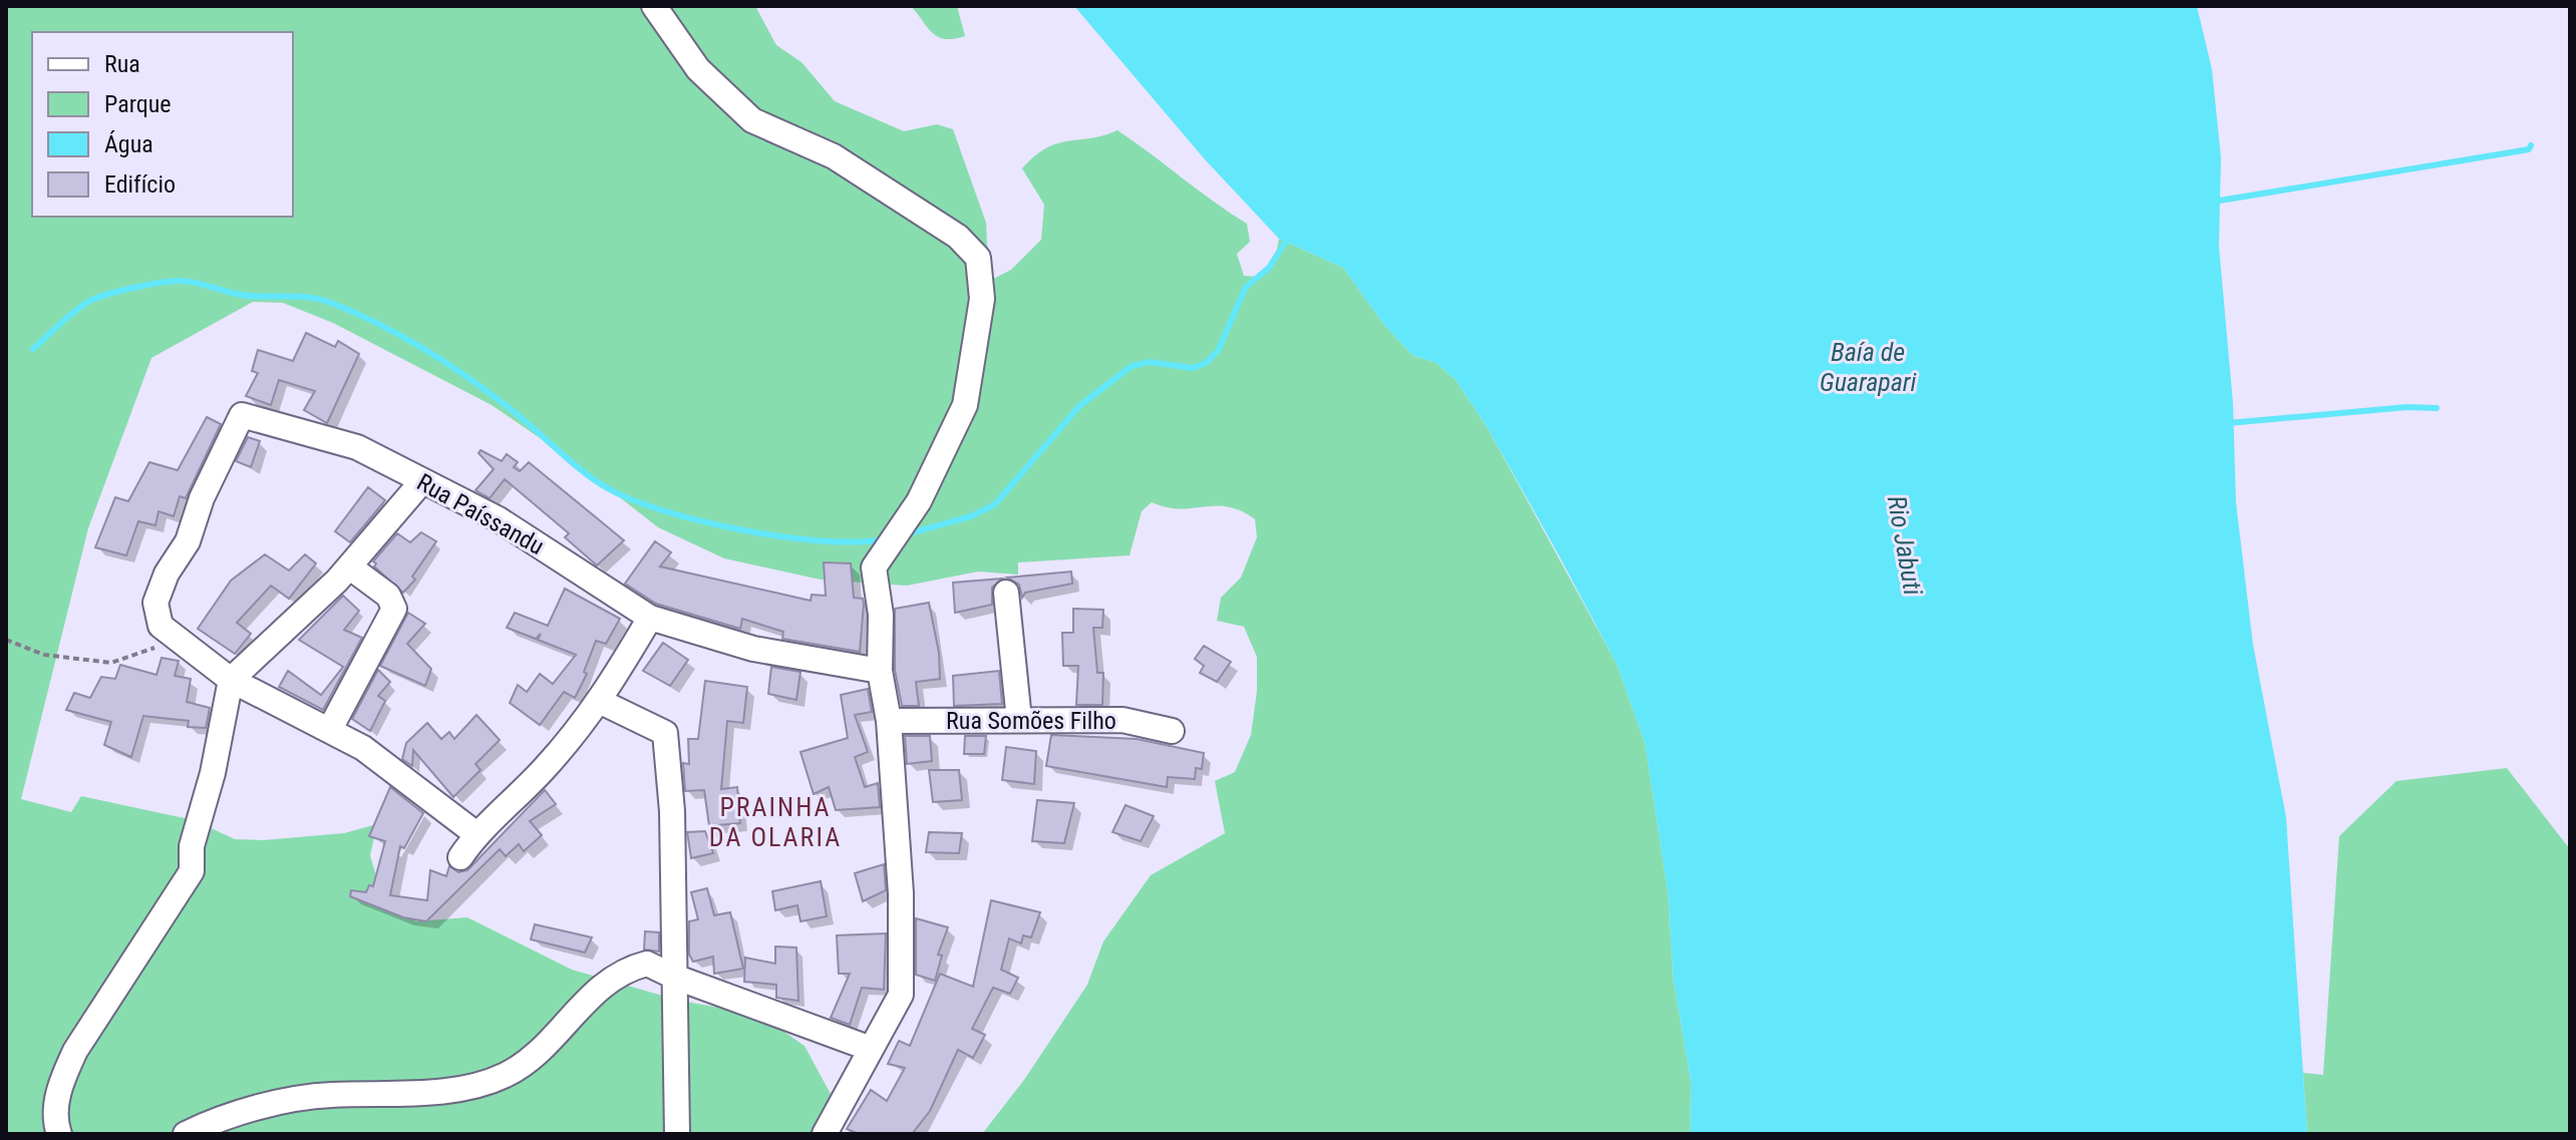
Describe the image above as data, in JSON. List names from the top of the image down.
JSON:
{
  "streets": {
    "street": ["Rua Paíssandu", "Rua Somões Filho"]
  },
  "districts": ["PRAINHA DA OLARIA"],
  "water": ["Baía de Guarapari", "Rio Jabuti"],
  "legend": [
    "Rua",
    "Parque",
    "Água",
    "Edifício"
  ]
}
